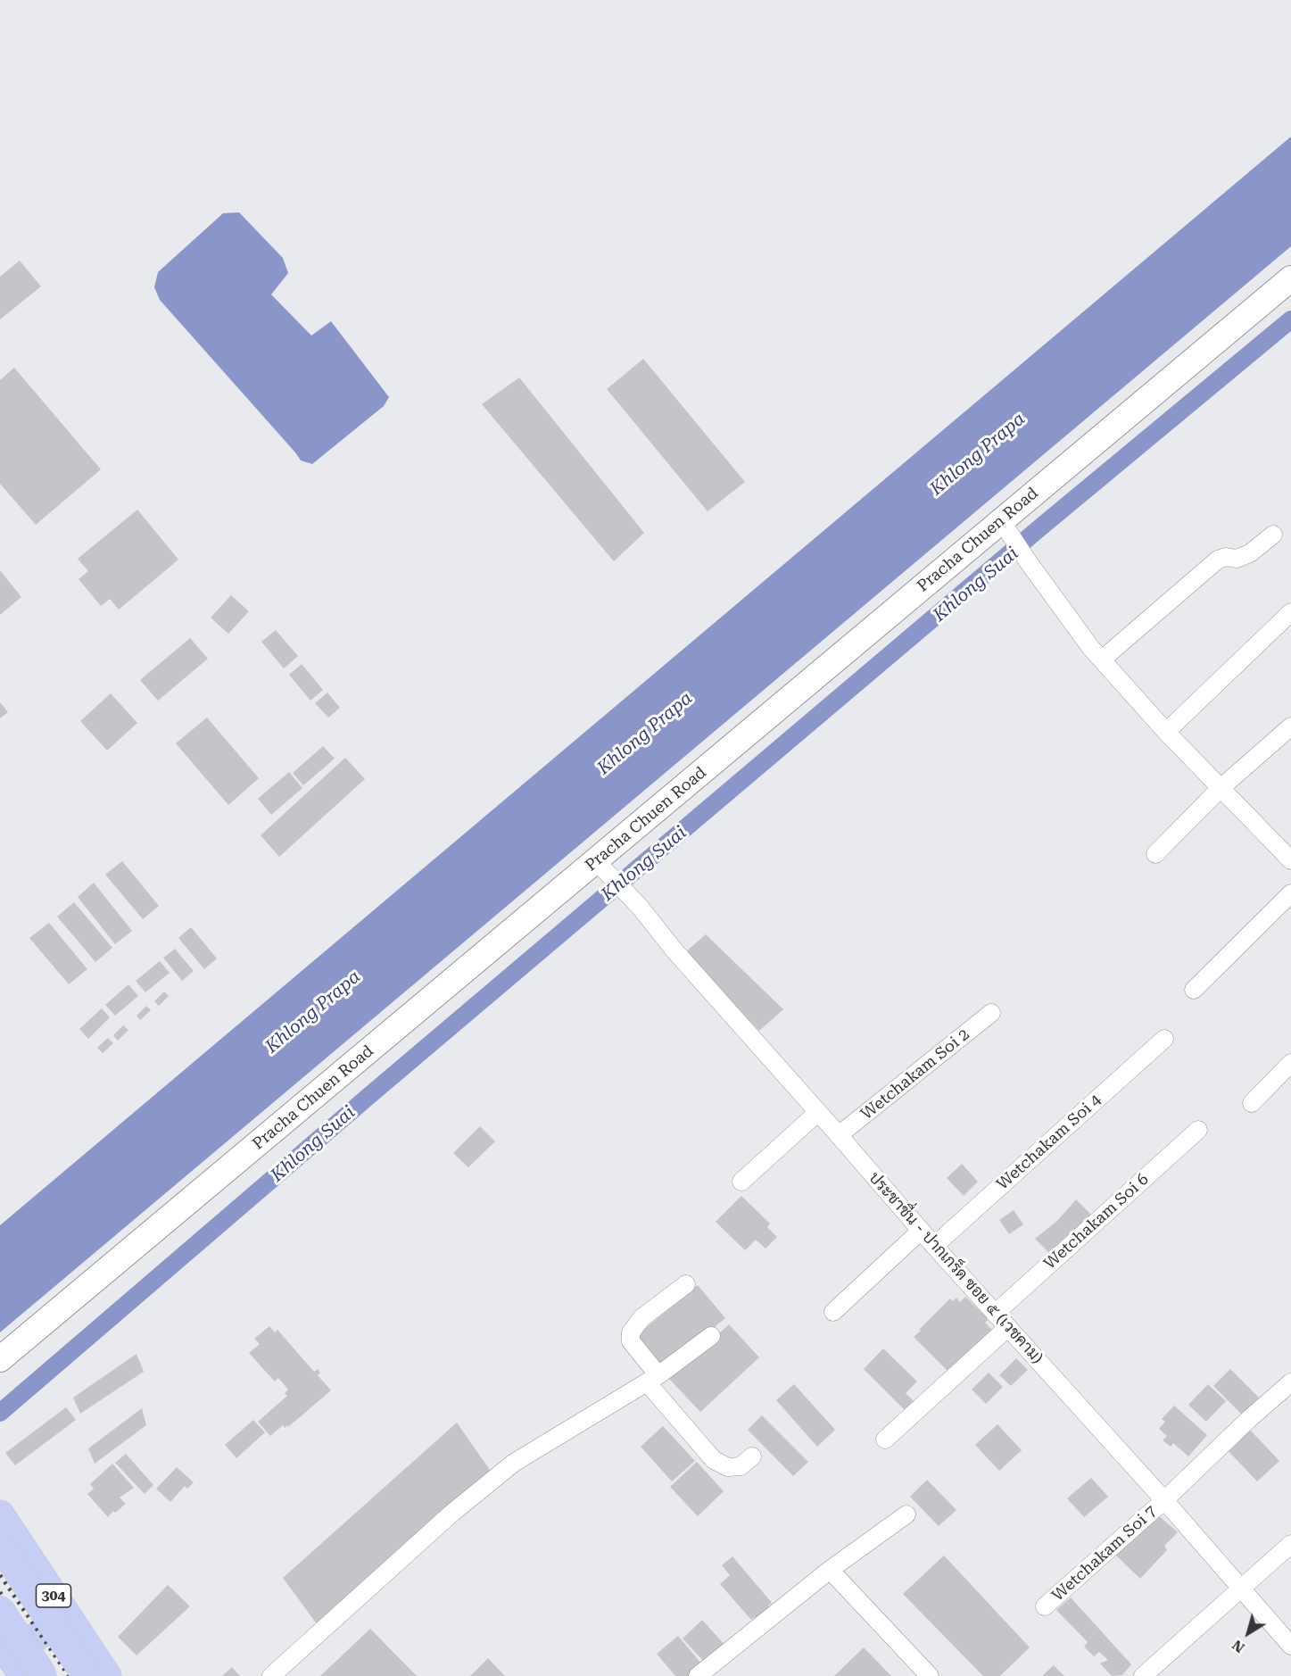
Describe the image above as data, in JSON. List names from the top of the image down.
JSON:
{
  "streets": {
    "main road": ["Pracha Chuen Road", "304"],
    "street": [
      "Wetchakam Soi 2",
      "Wetchakam Soi 4",
      "Wetchakam Soi 6",
      "ประชาชื่น - ปากเกร็ด ซอย ๕ (เวชคาม)",
      "Wetchakam Soi 7"
    ]
  },
  "crossings": [
    ["Pracha Chuen Road", "ประชาชื่น - ปากเกร็ด ซอย ๕ (เวชคาม)"],
    ["Wetchakam Soi 2", "ประชาชื่น - ปากเกร็ด ซอย ๕ (เวชคาม)"],
    ["Wetchakam Soi 4", "ประชาชื่น - ปากเกร็ด ซอย ๕ (เวชคาม)"],
    ["Wetchakam Soi 6", "ประชาชื่น - ปากเกร็ด ซอย ๕ (เวชคาม)"],
    ["ประชาชื่น - ปากเกร็ด ซอย ๕ (เวชคาม)", "Wetchakam Soi 7"]
  ],
  "water": ["Khlong Prapa", "Khlong Suai"],
  "north": "bottom left"
}
